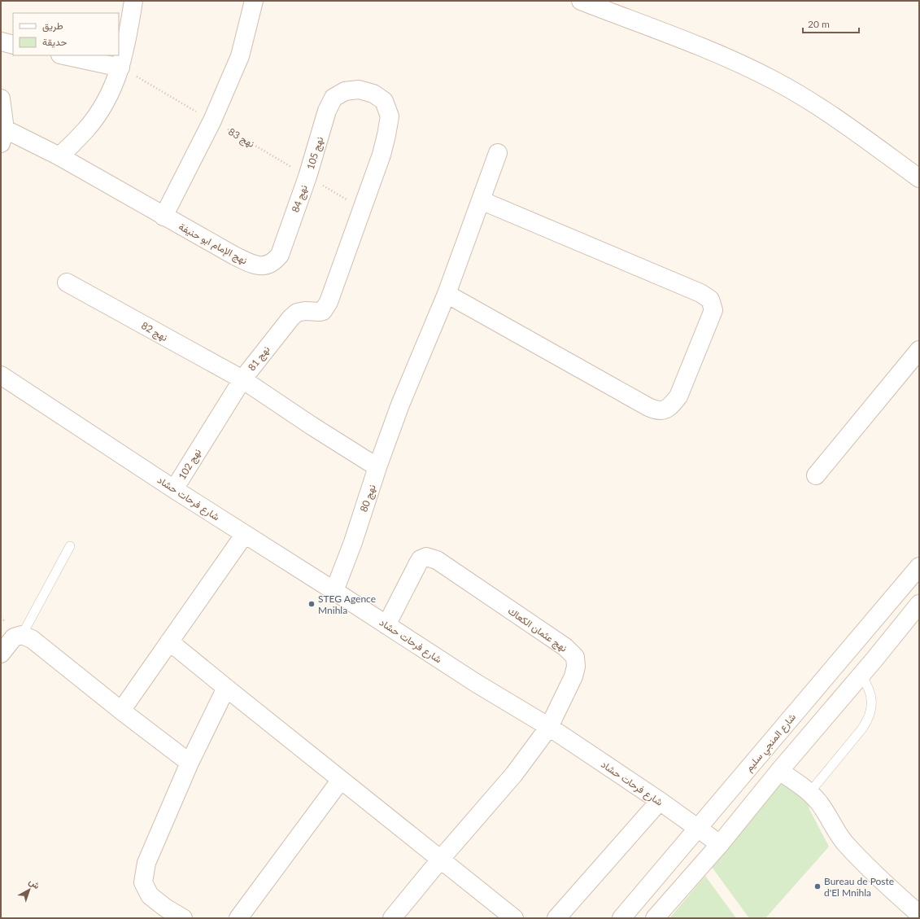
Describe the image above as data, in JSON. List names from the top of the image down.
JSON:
{
  "streets": {
    "street": [
      "نهج 105",
      "نهج 84",
      "نهج الإمام ابو حنيفة",
      "نهج 82",
      "نهج 81",
      "نهج 102",
      "شارع فرحات حشاد",
      "نهج 80",
      "نهج عثمان الكعاك",
      "شارع المنجي سليم"
    ],
    "path": ["نهج 83"]
  },
  "crossings": [
    ["نهج 83", "نهج 105"],
    ["نهج 83", "نهج 84"],
    ["نهج 83", "نهج 81"],
    ["نهج 105", "نهج 84"],
    ["نهج 105", "نهج 81"],
    ["نهج 84", "نهج الإمام ابو حنيفة"],
    ["نهج 82", "نهج 81"],
    ["نهج 82", "نهج 80"],
    ["نهج 81", "نهج 102"],
    ["نهج 102", "شارع فرحات حشاد"],
    ["شارع فرحات حشاد", "نهج 80"],
    ["شارع فرحات حشاد", "نهج عثمان الكعاك"],
    ["شارع فرحات حشاد", "شارع المنجي سليم"]
  ],
  "places": ["STEG Agence Mnihla", "Bureau de Poste d'El Mnihla"],
  "legend": ["طريق", "حديقة"],
  "scale_bar": "20 m",
  "north": "top right"
}
